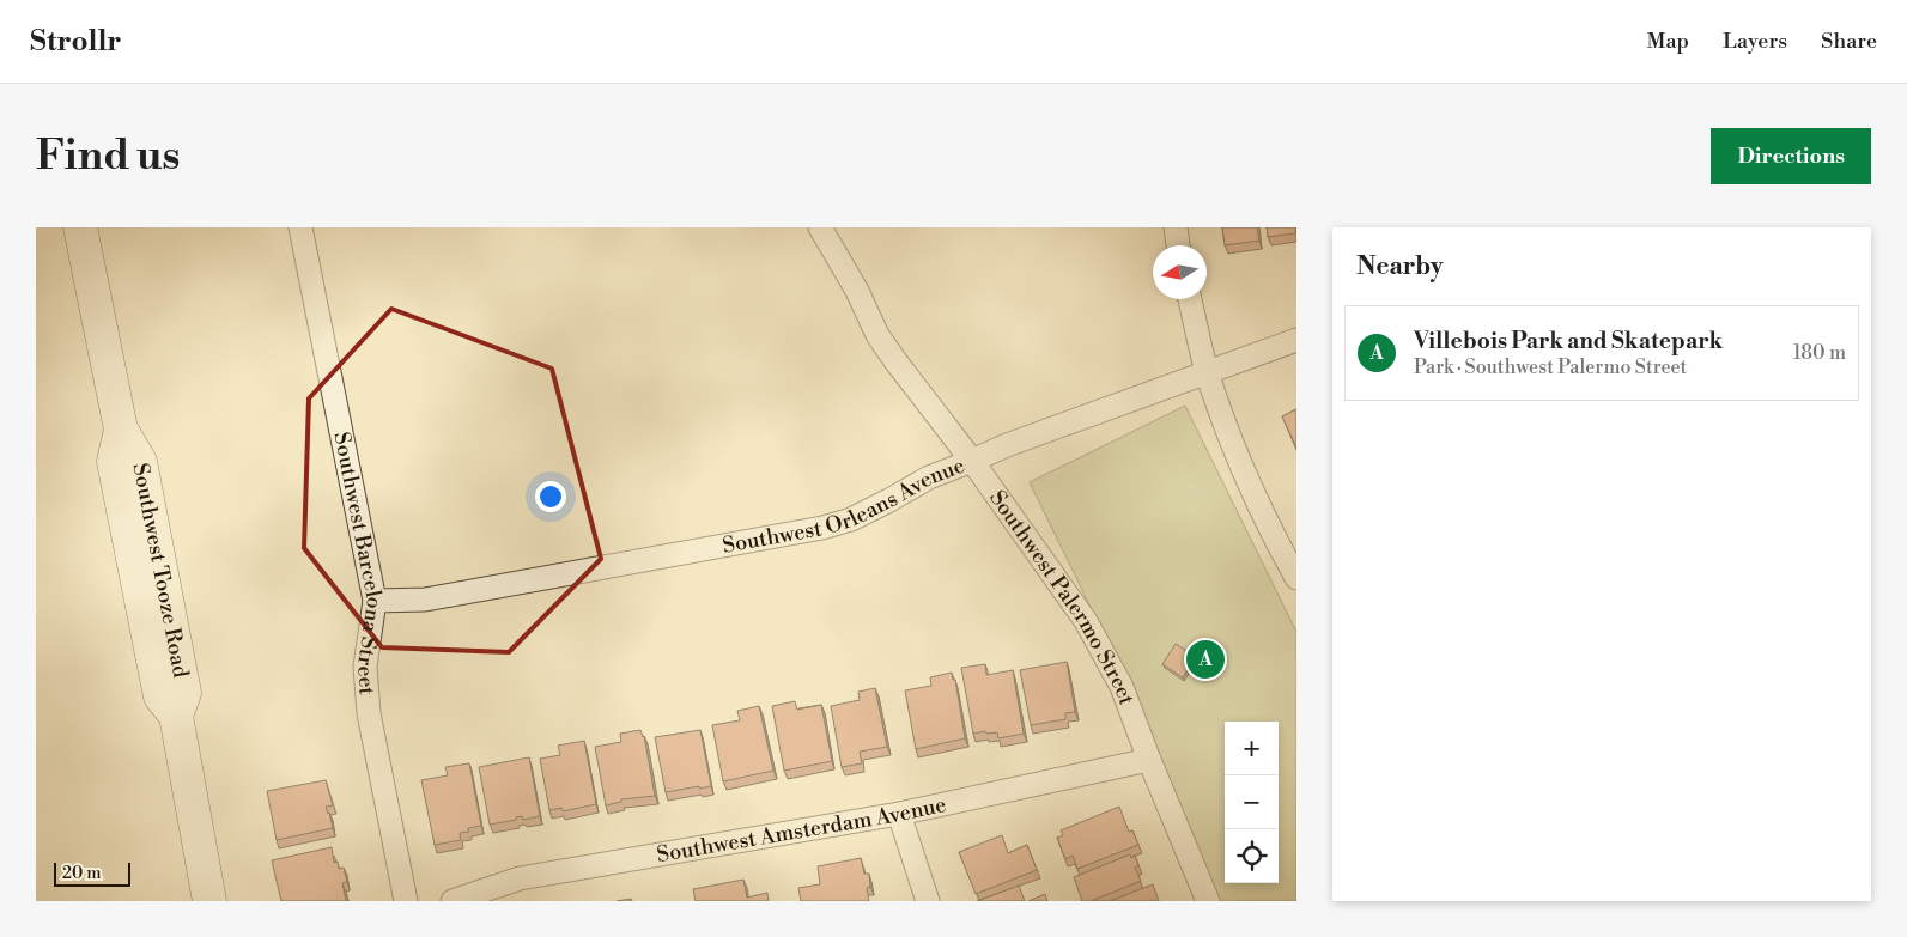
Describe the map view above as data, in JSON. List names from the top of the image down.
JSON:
{
  "streets": {
    "main road": ["Southwest Tooze Road"],
    "street": [
      "Southwest Orleans Avenue",
      "Southwest Barcelona Street",
      "Southwest Palermo Street",
      "Southwest Amsterdam Avenue"
    ]
  },
  "crossings": [
    ["Southwest Orleans Avenue", "Southwest Barcelona Street"],
    ["Southwest Orleans Avenue", "Southwest Palermo Street"],
    ["Southwest Palermo Street", "Southwest Amsterdam Avenue"]
  ],
  "scale_bar": "20 m",
  "north": "left",
  "page": {
    "header": "Strollr",
    "nav": ["Map", "Layers", "Share"],
    "buttons": "Directions",
    "title": "Find us",
    "heading": "Nearby",
    "list": [
      {
        "mark": "A",
        "name": "Villebois Park and Skatepark",
        "note": "Park · Southwest Palermo Street",
        "value": "180 m"
      }
    ],
    "pins": "A",
    "map_buttons": ["+", "−"],
    "scale": "20 m"
  }
}
